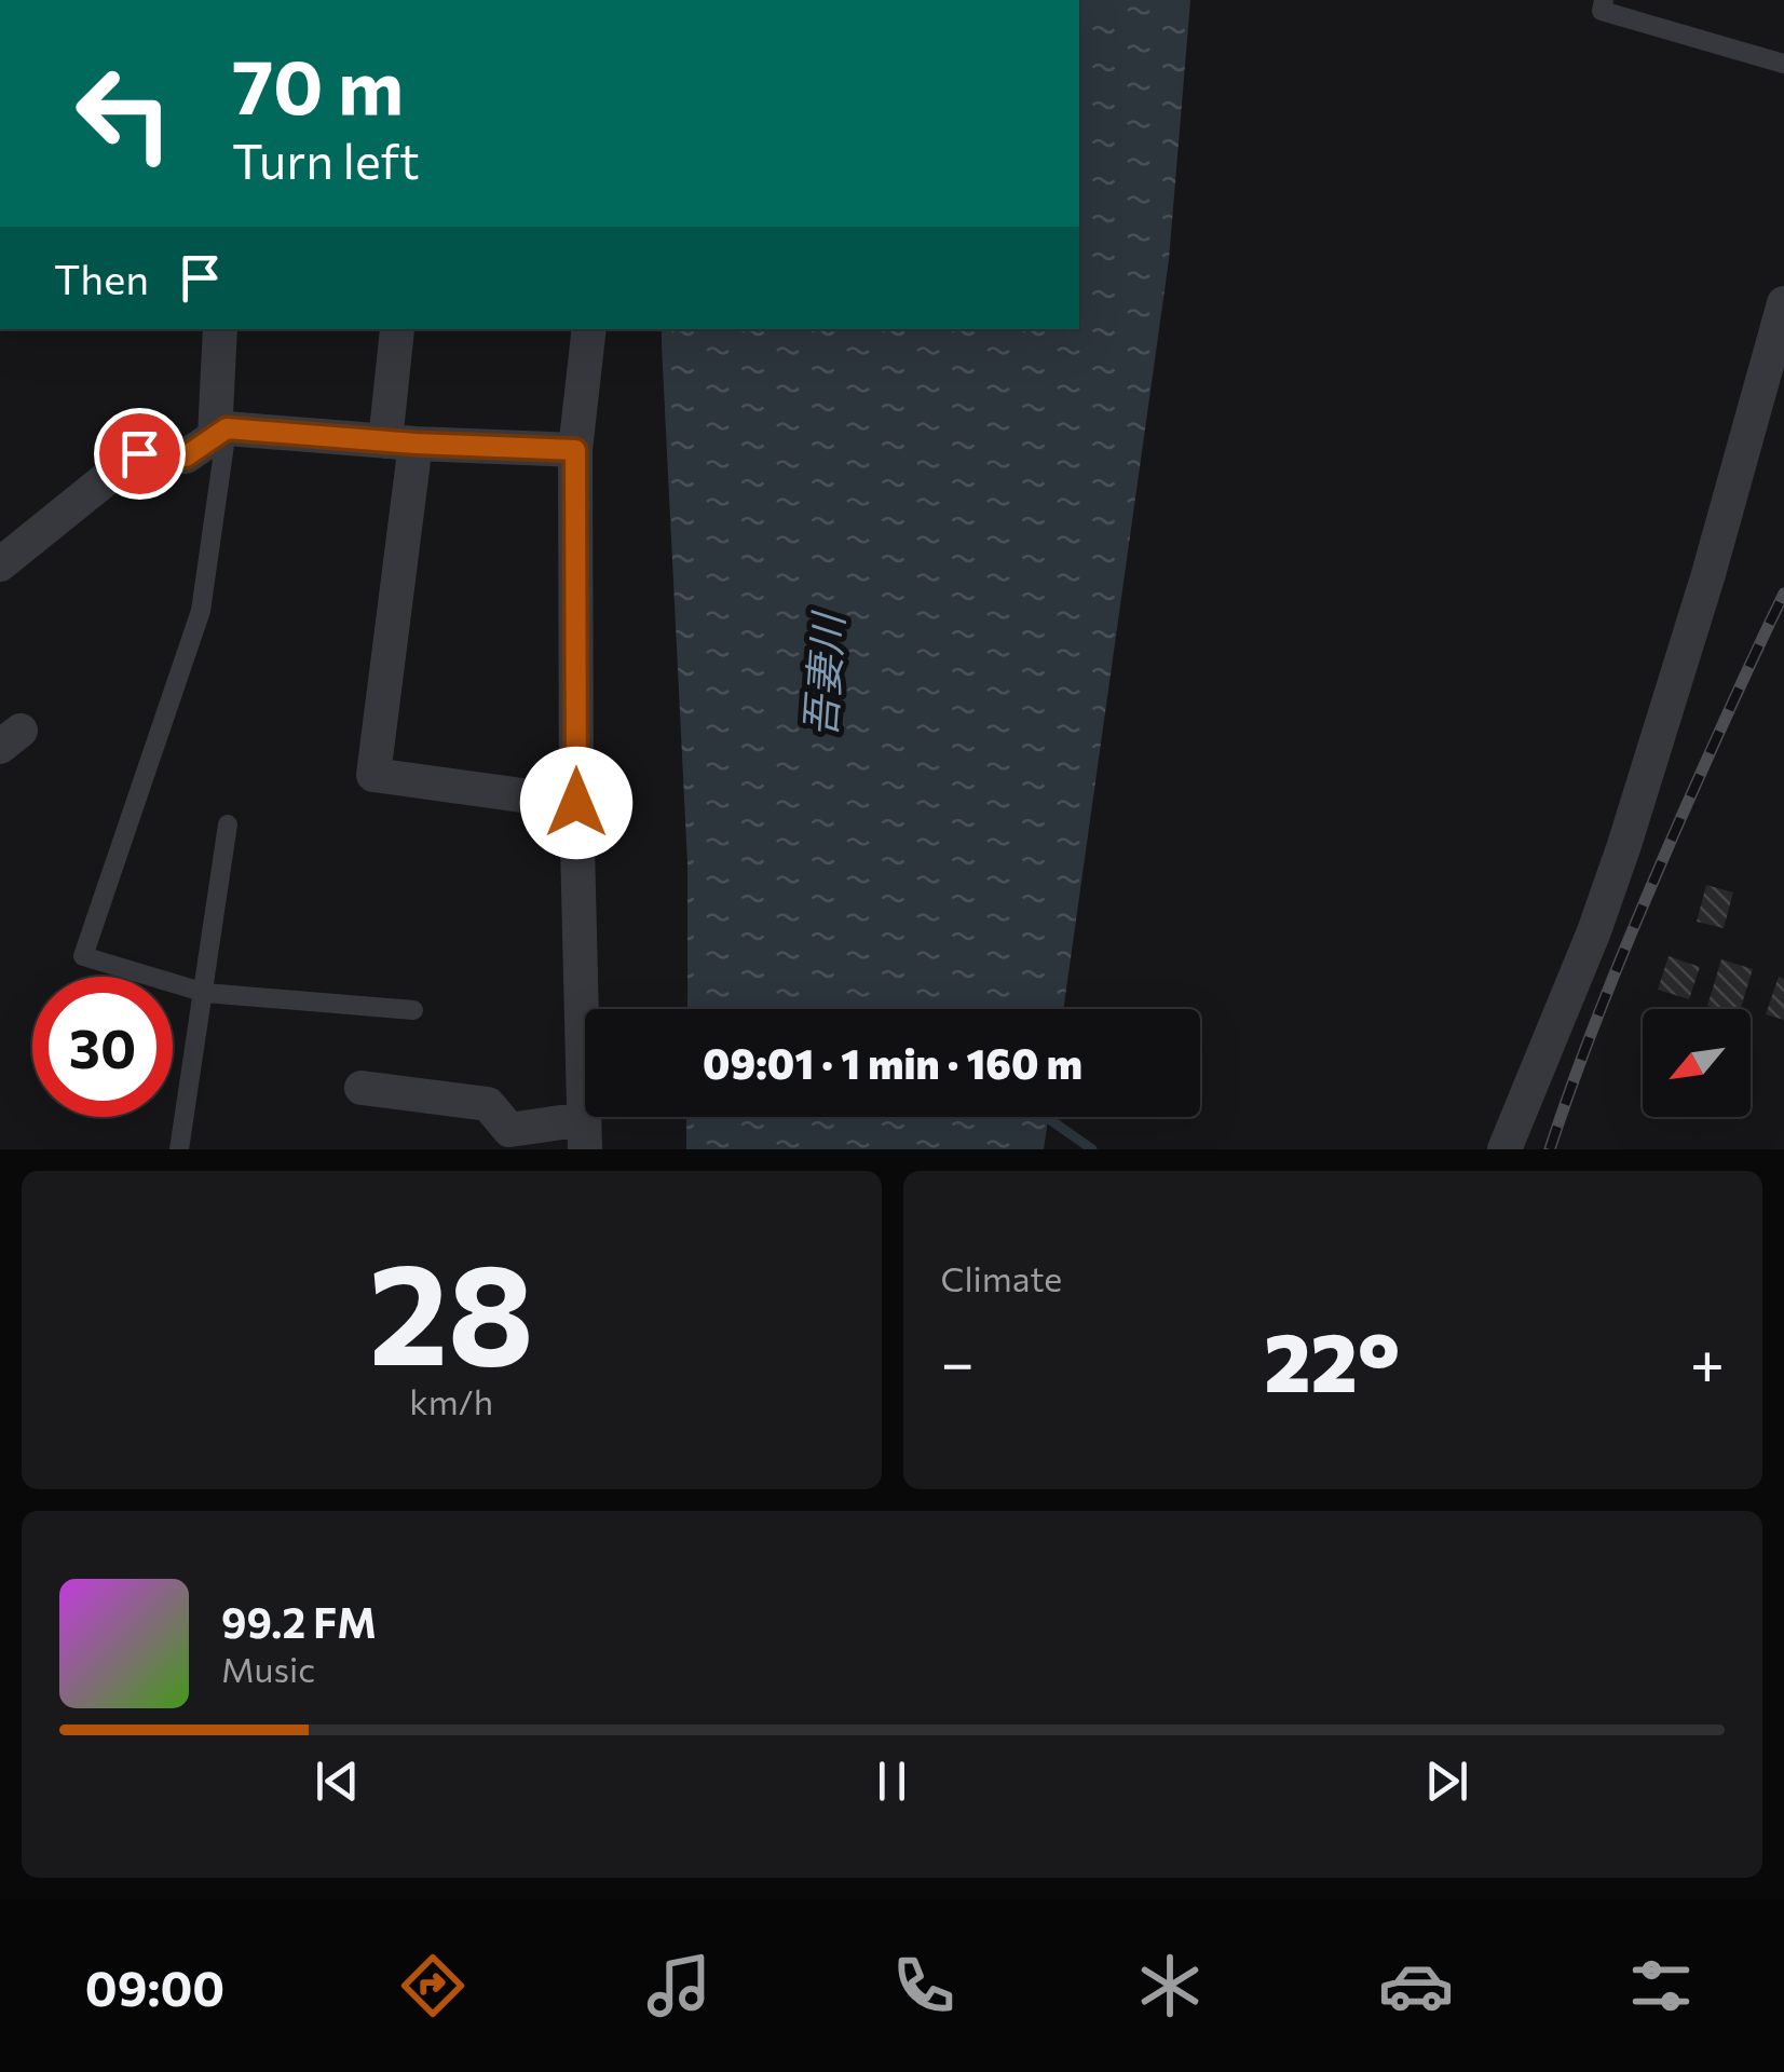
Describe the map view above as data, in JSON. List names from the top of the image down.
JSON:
{
  "water": ["吾妻川"],
  "north": "bottom left",
  "page": {
    "turn": ["70 m", "Turn left"],
    "then": "Then",
    "limit": "30",
    "trip": "09:01 · 1 min · 160 m",
    "tile": [
      ["28", "km/h"],
      "Climate"
    ],
    "heat": ["−", "22°", "+"],
    "song": ["99.2 FM", "Music"],
    "tabs": "09:00"
  }
}
